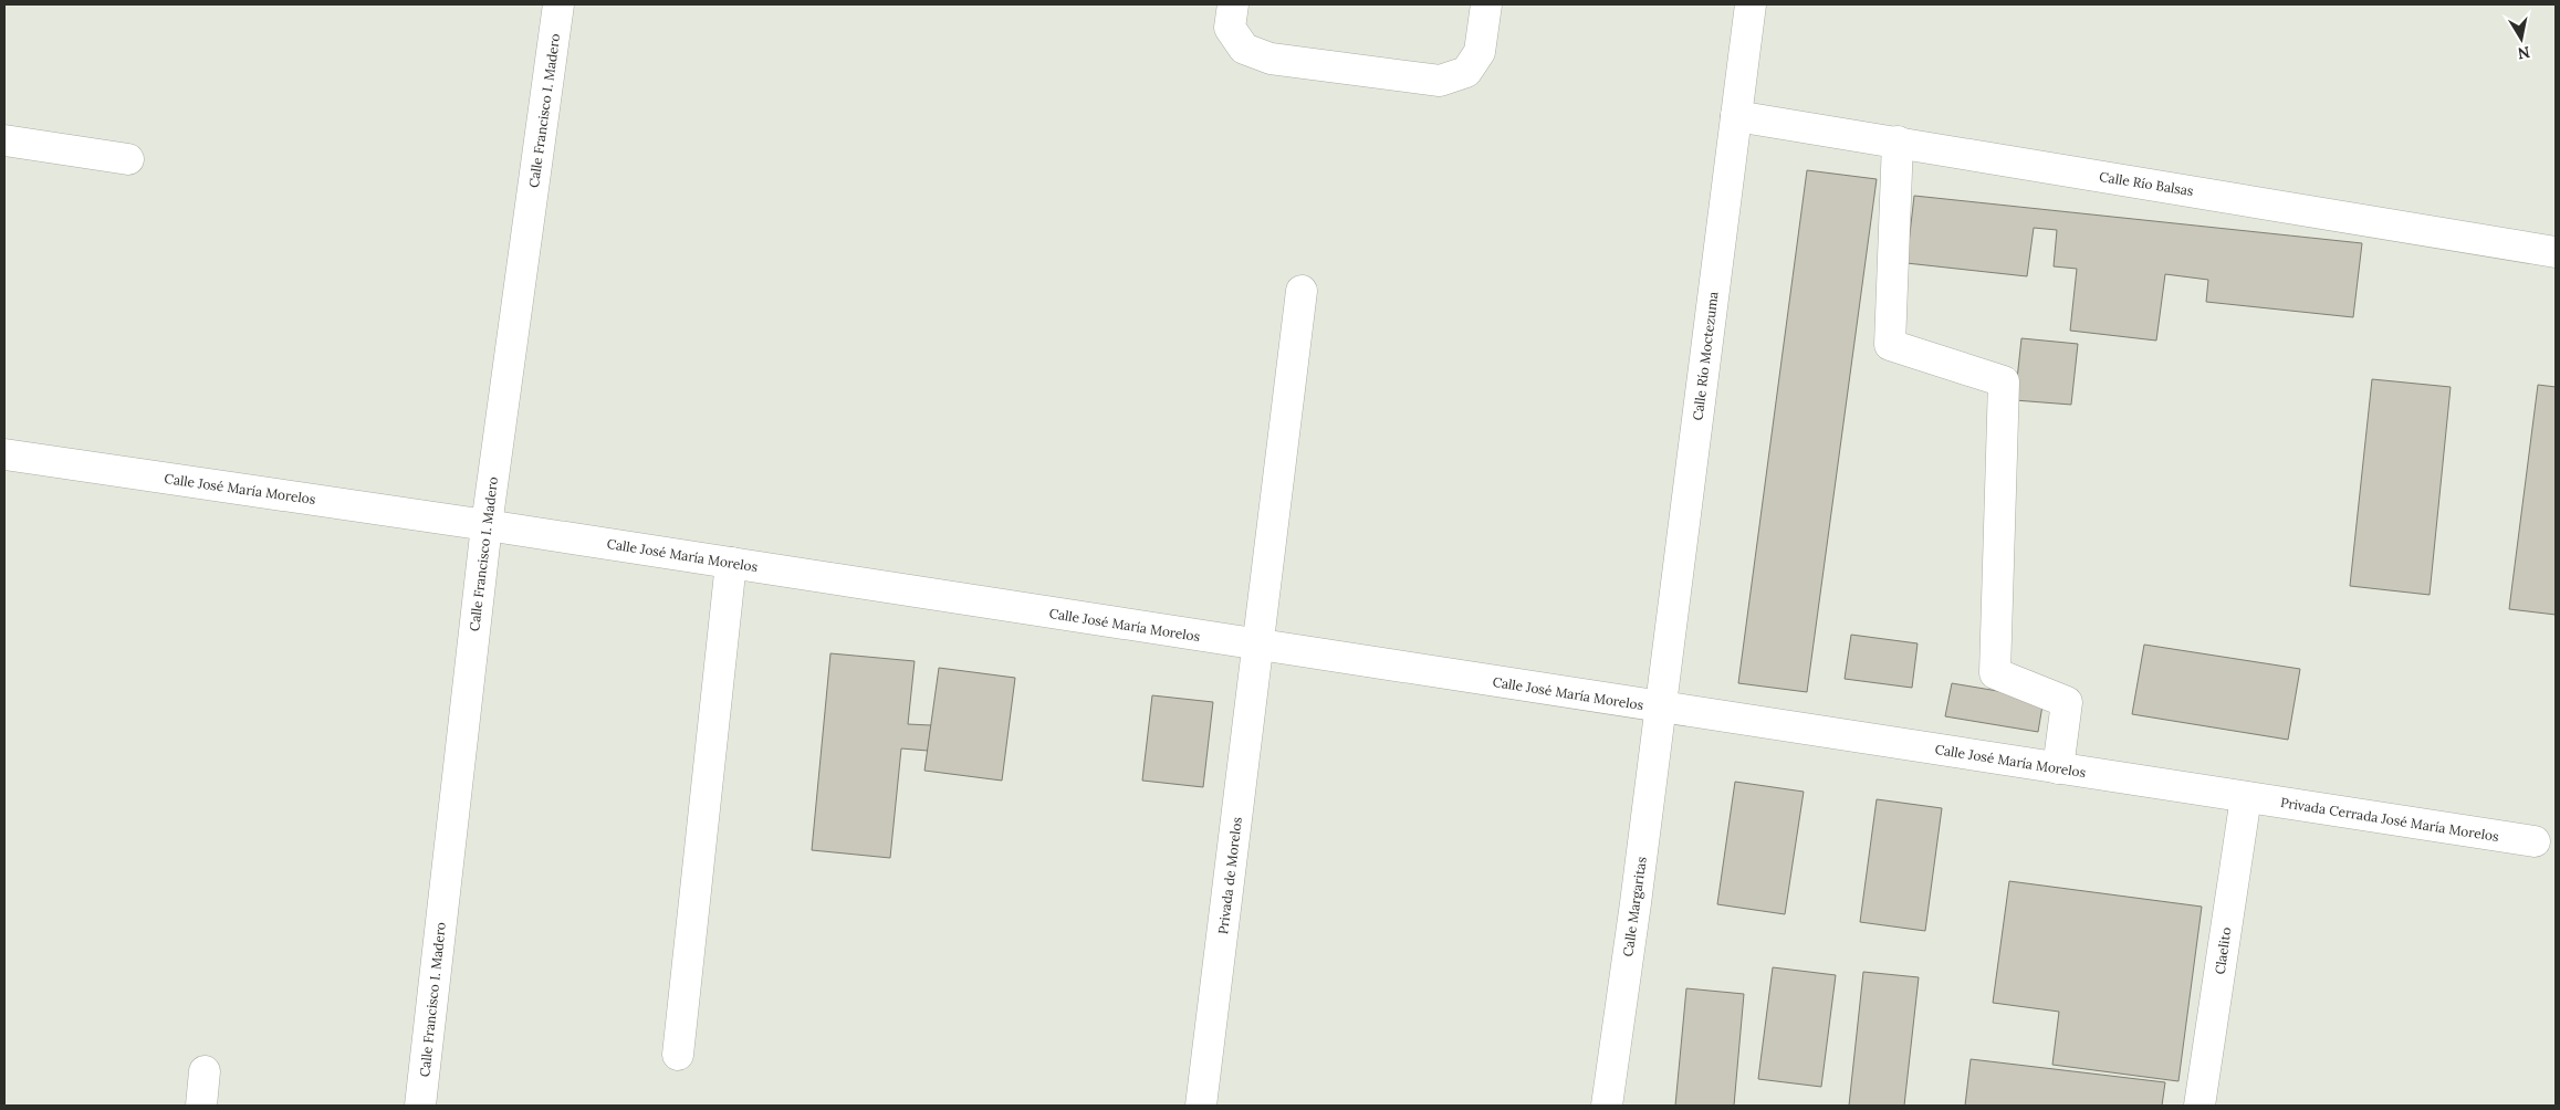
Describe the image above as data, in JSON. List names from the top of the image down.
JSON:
{
  "streets": {
    "street": [
      "Calle Francisco I. Madero",
      "Calle Río Balsas",
      "Calle Río Moctezuma",
      "Calle José María Morelos",
      "Privada Cerrada José María Morelos",
      "Privada de Morelos",
      "Calle Margaritas",
      "Claelito"
    ]
  },
  "crossings": [
    ["Calle Francisco I. Madero", "Calle José María Morelos"],
    ["Calle Río Balsas", "Calle Río Moctezuma"],
    ["Calle Río Moctezuma", "Calle José María Morelos"],
    ["Calle Río Moctezuma", "Calle Margaritas"],
    ["Calle José María Morelos", "Privada Cerrada José María Morelos"],
    ["Calle José María Morelos", "Privada de Morelos"],
    ["Calle José María Morelos", "Calle Margaritas"],
    ["Calle José María Morelos", "Claelito"],
    ["Privada Cerrada José María Morelos", "Claelito"]
  ],
  "north": "bottom"
}
